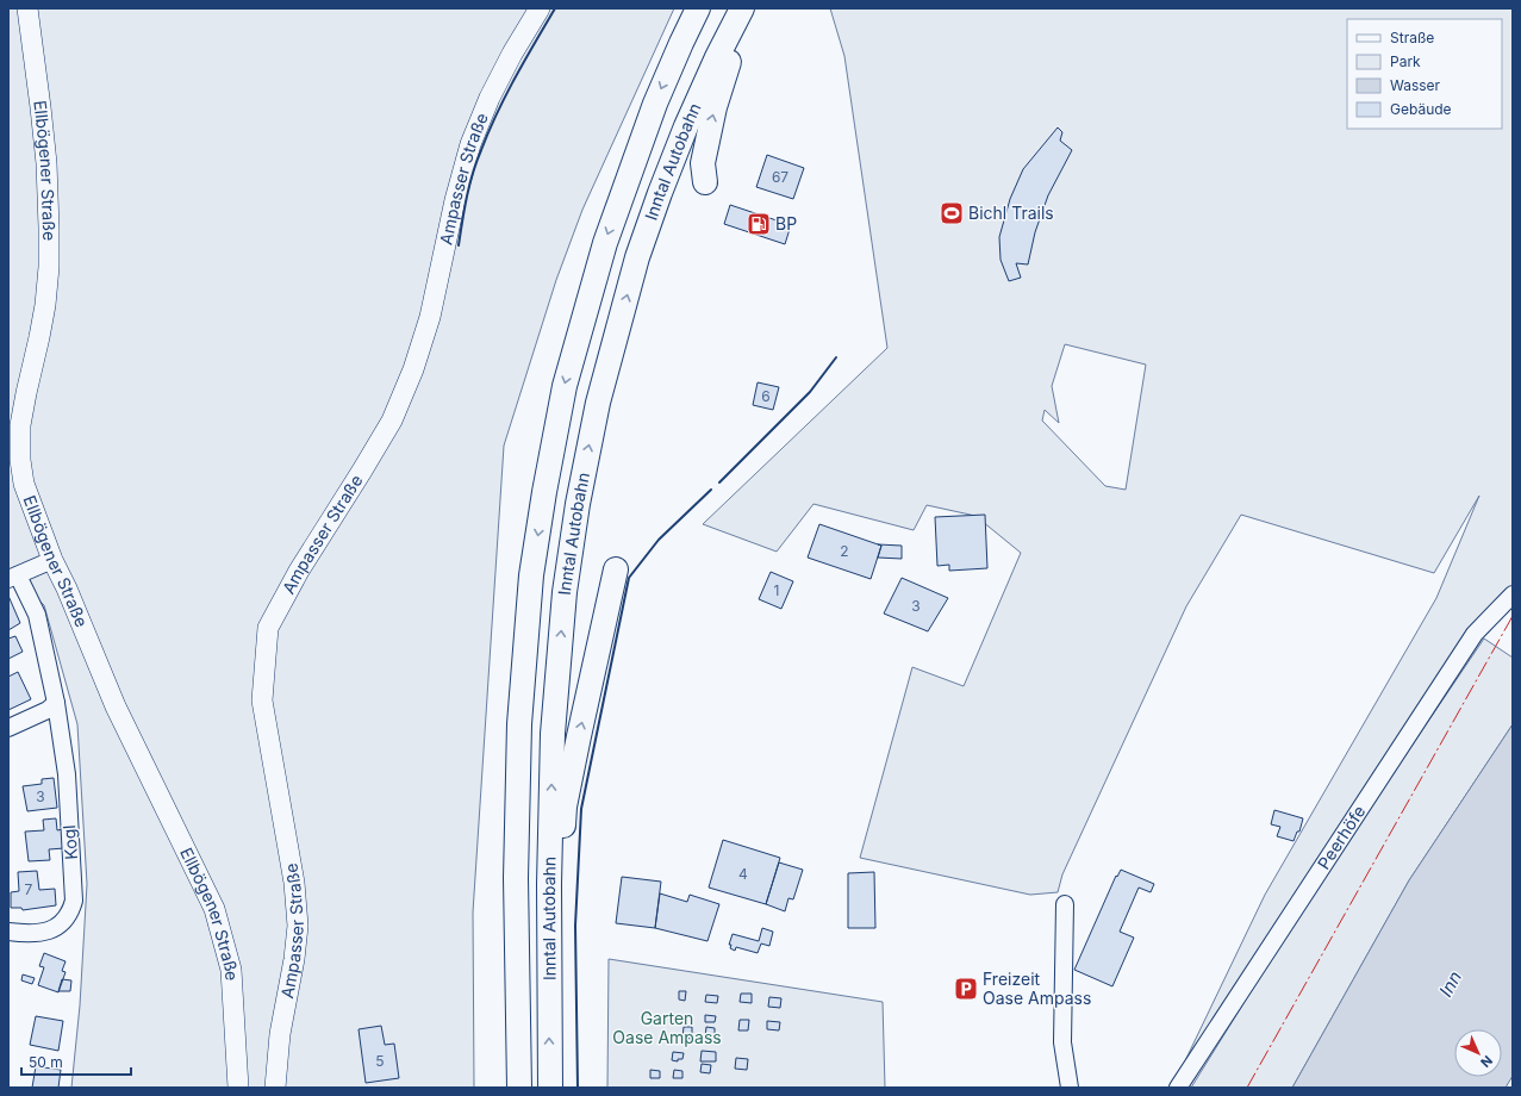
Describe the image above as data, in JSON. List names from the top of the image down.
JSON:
{
  "streets": {
    "highway": ["Inntal Autobahn"],
    "main road": ["Ellbögener Straße", "Ampasser Straße"],
    "street": ["Peerhöfe", "Kogl"]
  },
  "water": ["Inn"],
  "parks": ["Garten Oase Ampass"],
  "places": {
    "sports": ["Bichl Trails"],
    "fuel station": ["BP"],
    "parking": ["Freizeit Oase Ampass"]
  },
  "house_numbers": [
    "67",
    "6",
    "2",
    "1",
    "3",
    "3",
    "4",
    "7",
    "5"
  ],
  "legend": [
    "Straße",
    "Park",
    "Wasser",
    "Gebäude"
  ],
  "scale_bar": "50 m",
  "north": "bottom right"
}
